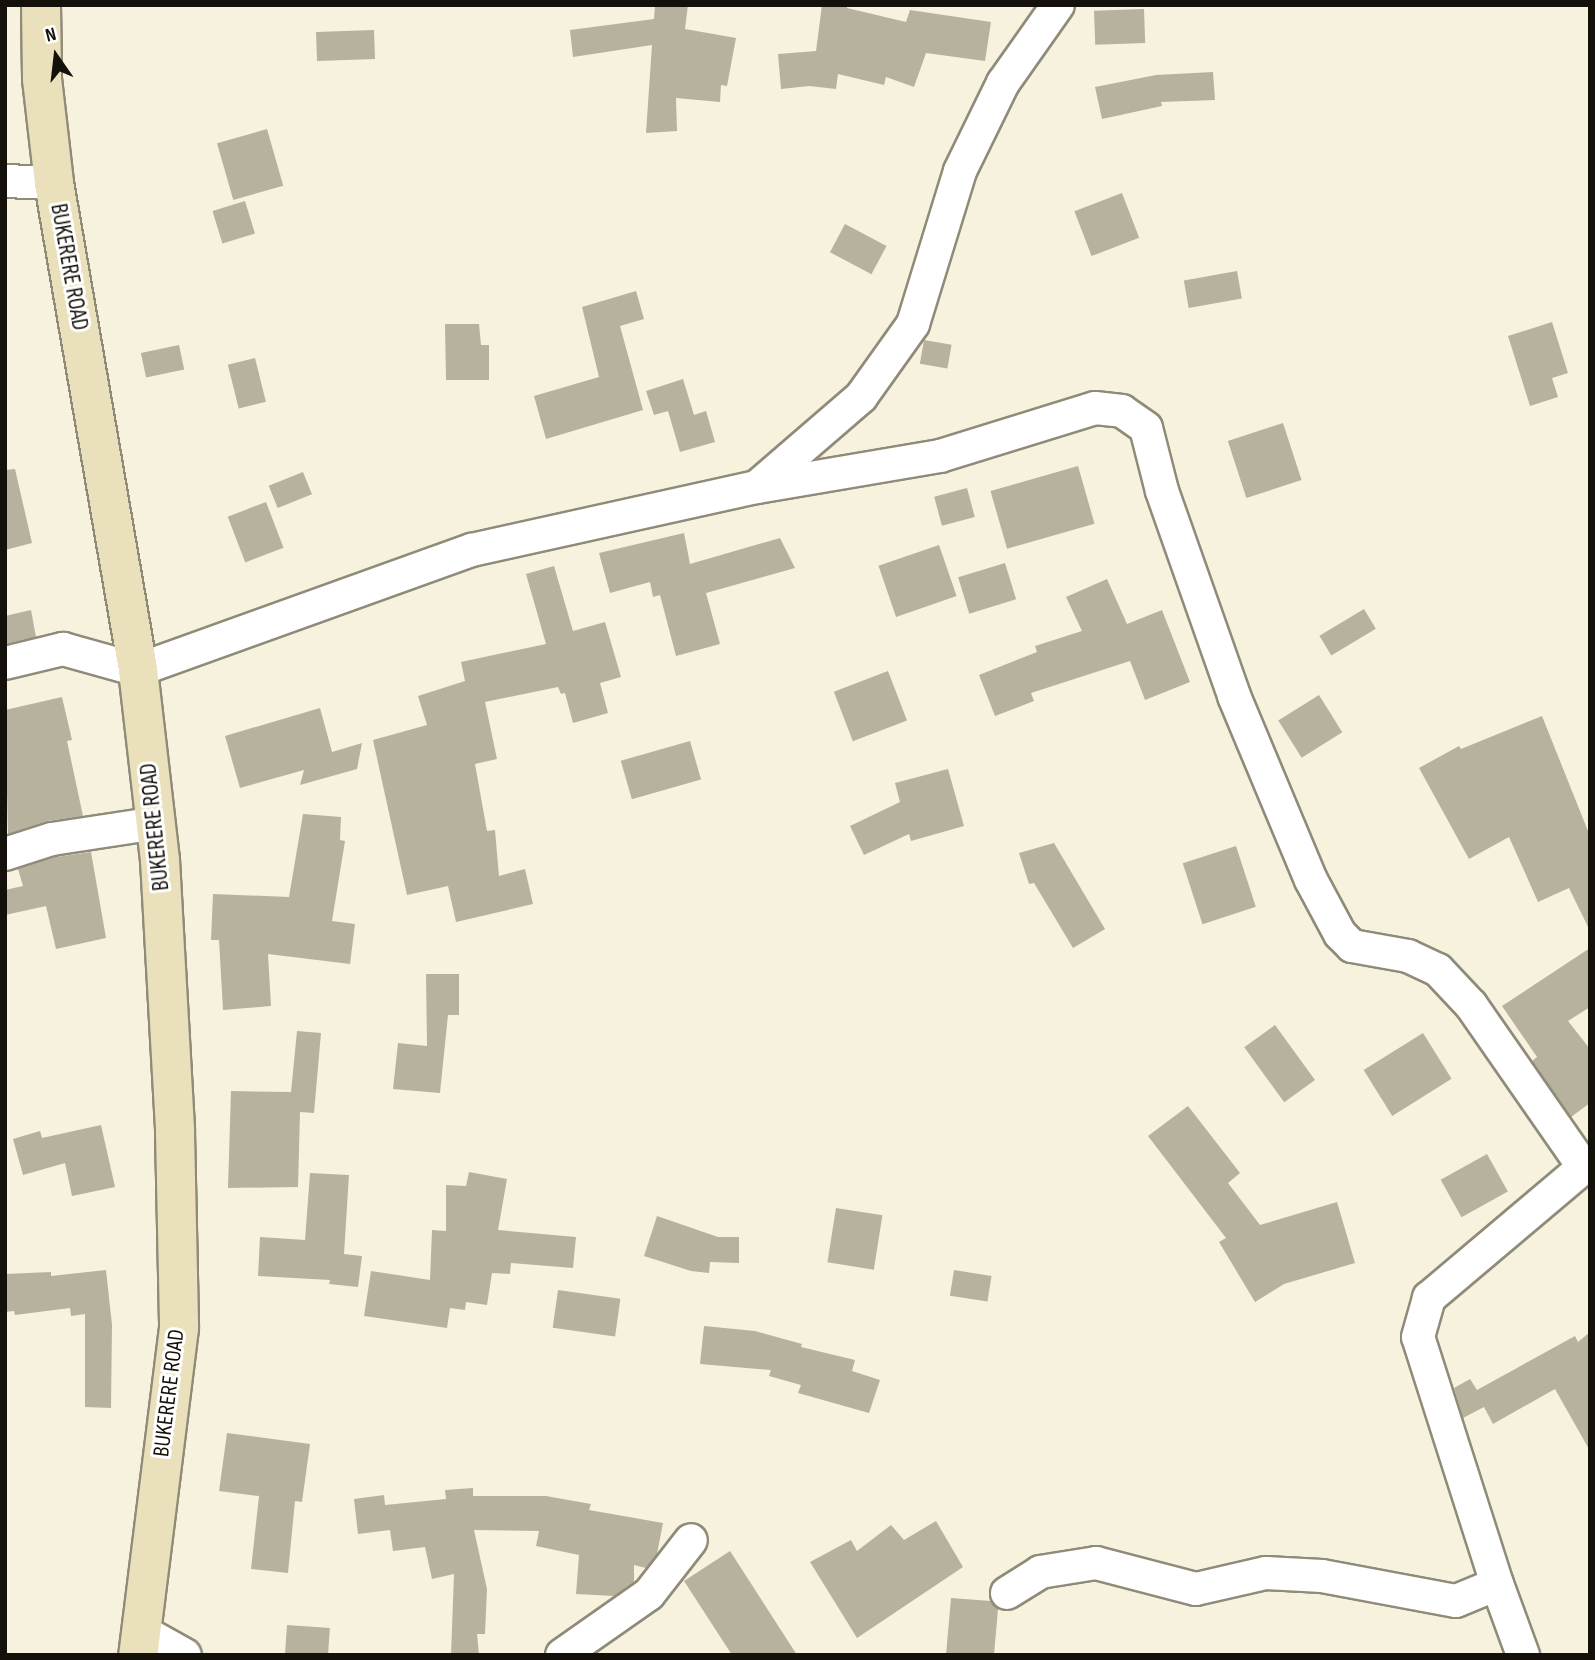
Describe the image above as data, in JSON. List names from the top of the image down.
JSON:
{
  "streets": {
    "street": ["BUKERERE ROAD"]
  },
  "north": "top"
}
